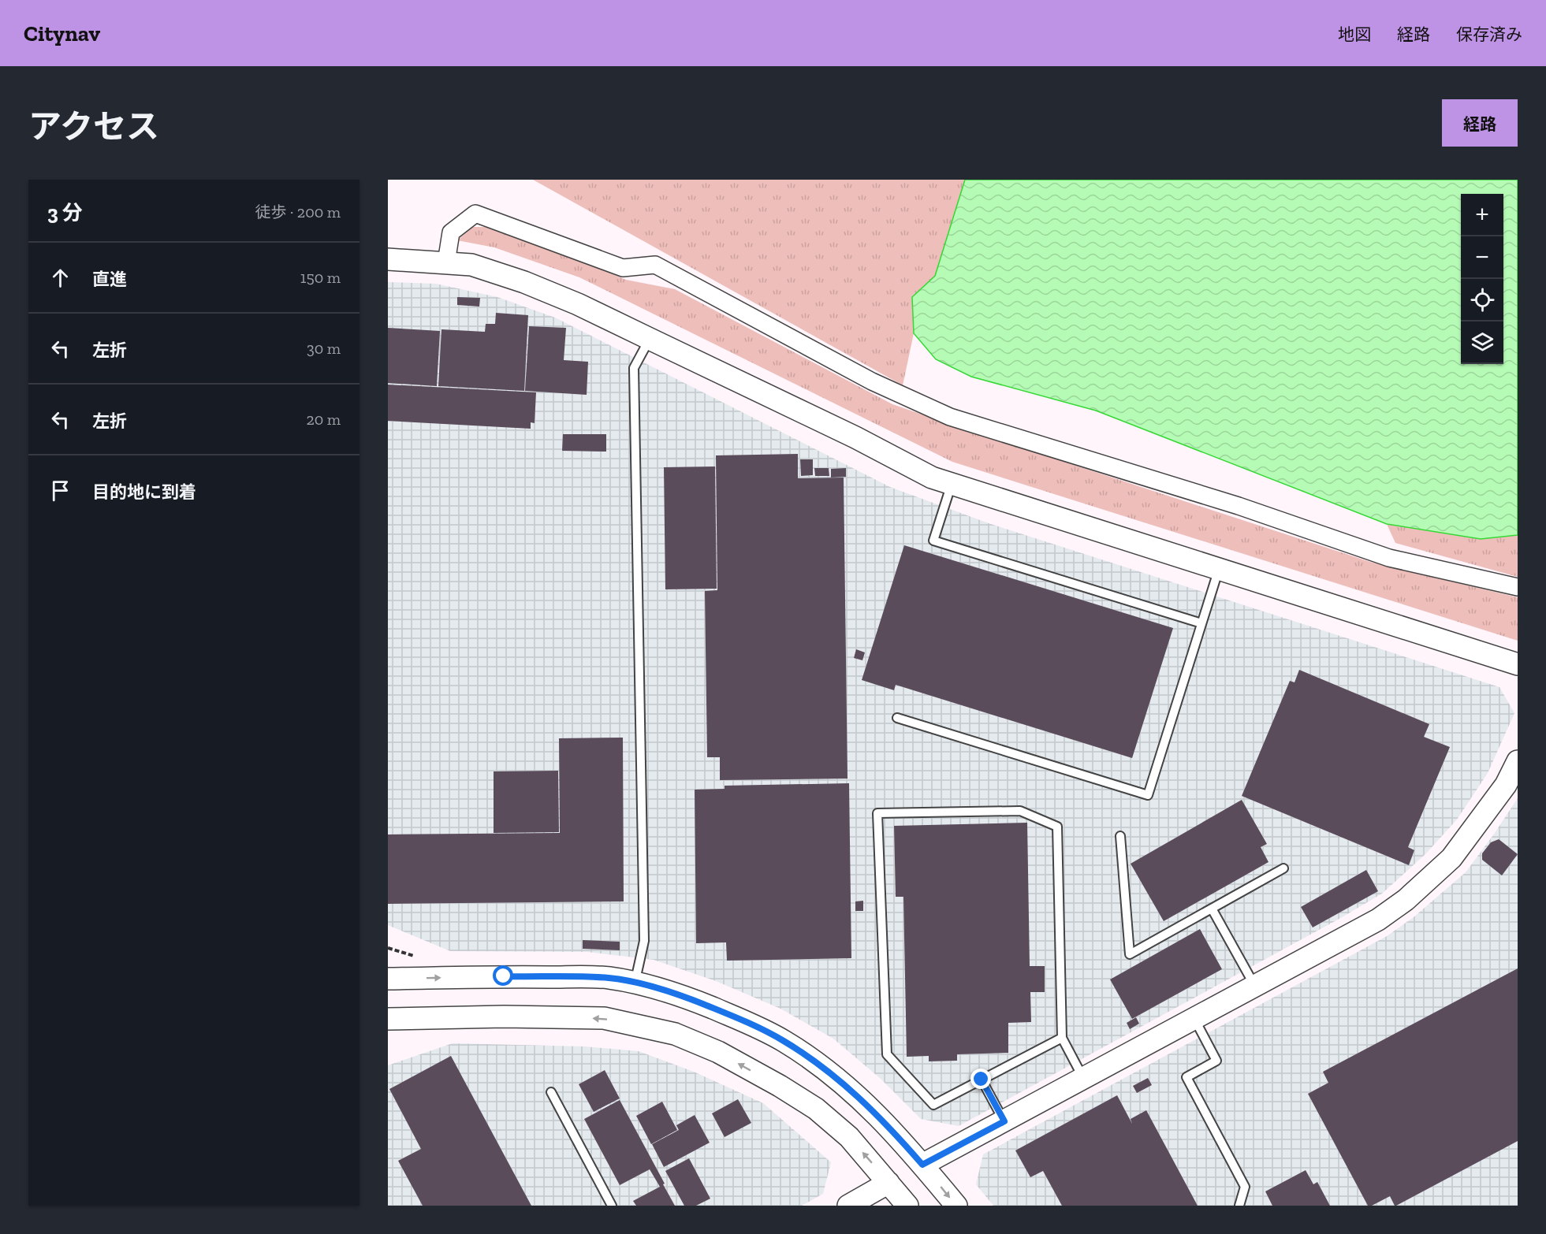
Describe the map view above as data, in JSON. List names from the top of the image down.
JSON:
{
  "page": {
    "header": "Citynav",
    "nav": ["地図", "経路", "保存済み"],
    "title": "アクセス",
    "buttons": "経路",
    "heading": ["3 分", "徒歩 · 200 m"],
    "map_buttons": ["+", "−"],
    "list": [
      ["直進", "150 m"],
      ["左折", "30 m"],
      ["左折", "20 m"],
      "目的地に到着"
    ]
  }
}
